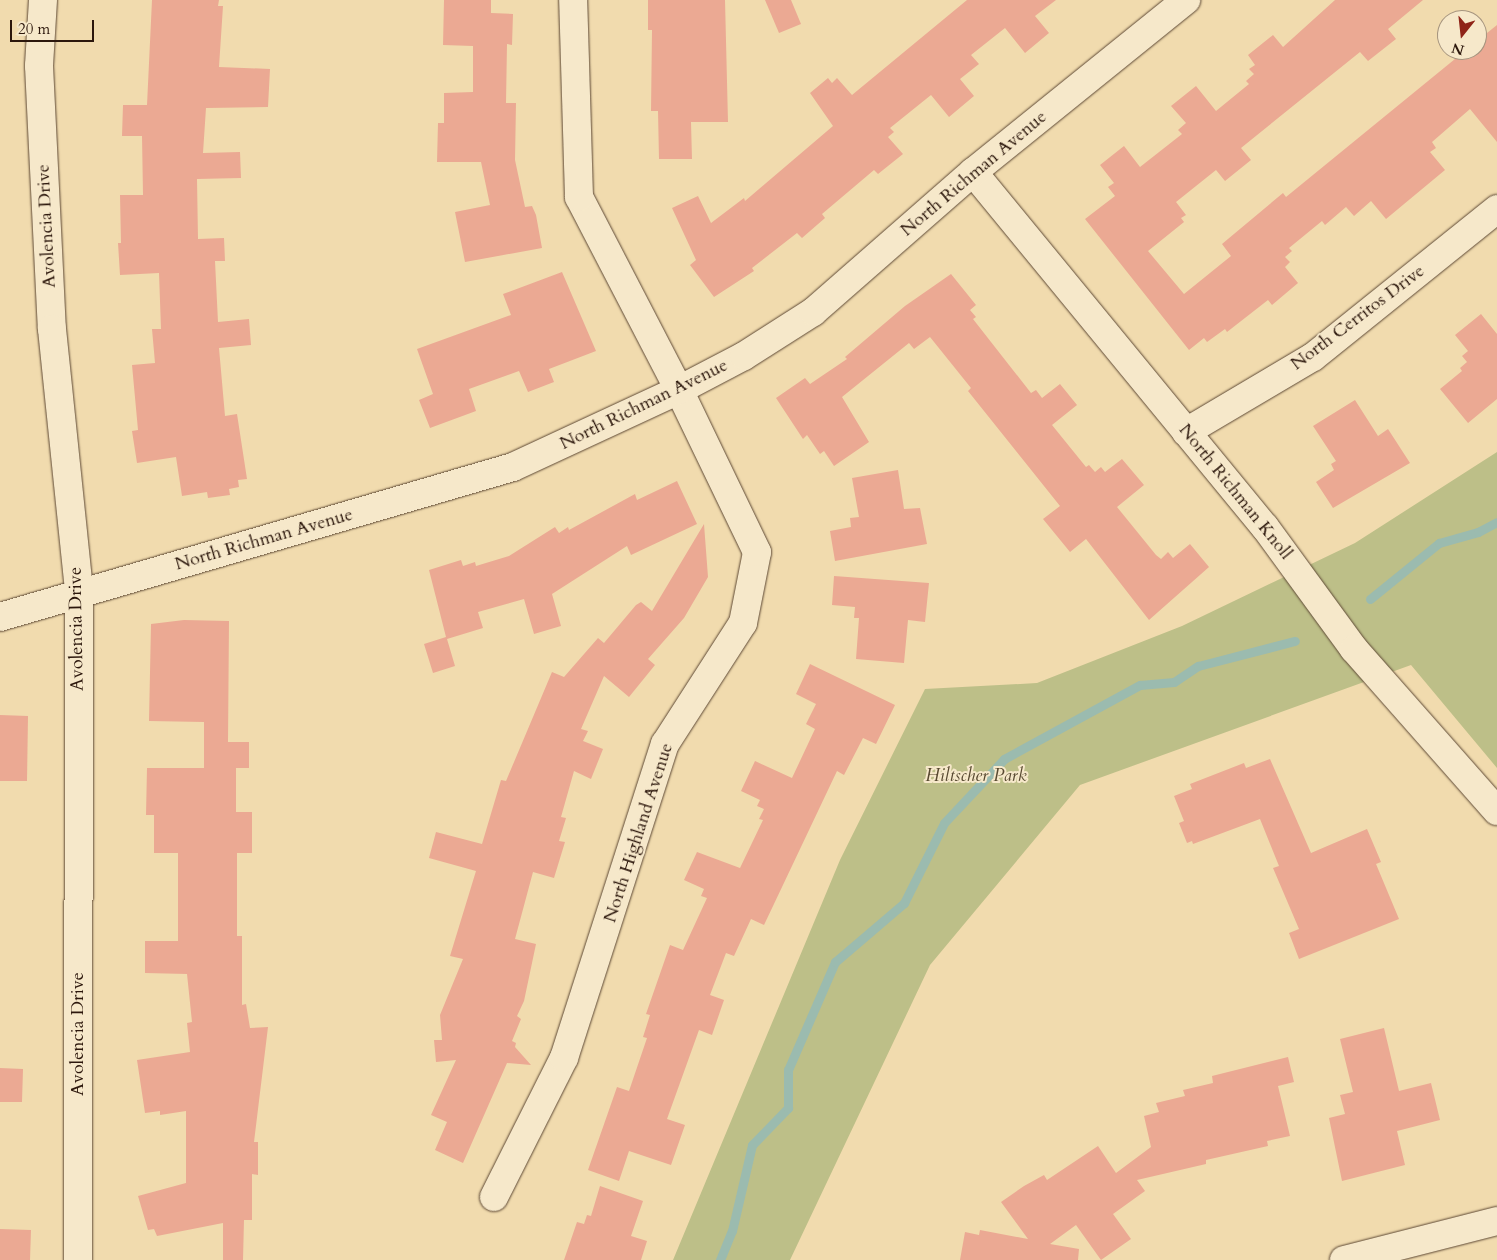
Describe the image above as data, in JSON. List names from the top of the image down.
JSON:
{
  "streets": {
    "street": [
      "North Richman Avenue",
      "Avolencia Drive",
      "North Cerritos Drive",
      "North Richman Knoll",
      "North Highland Avenue"
    ]
  },
  "crossings": [
    ["North Richman Avenue", "Avolencia Drive"],
    ["North Richman Avenue", "North Richman Knoll"],
    ["North Richman Avenue", "North Highland Avenue"],
    ["North Cerritos Drive", "North Richman Knoll"]
  ],
  "parks": ["Hiltscher Park"],
  "scale_bar": "20 m",
  "north": "bottom"
}
